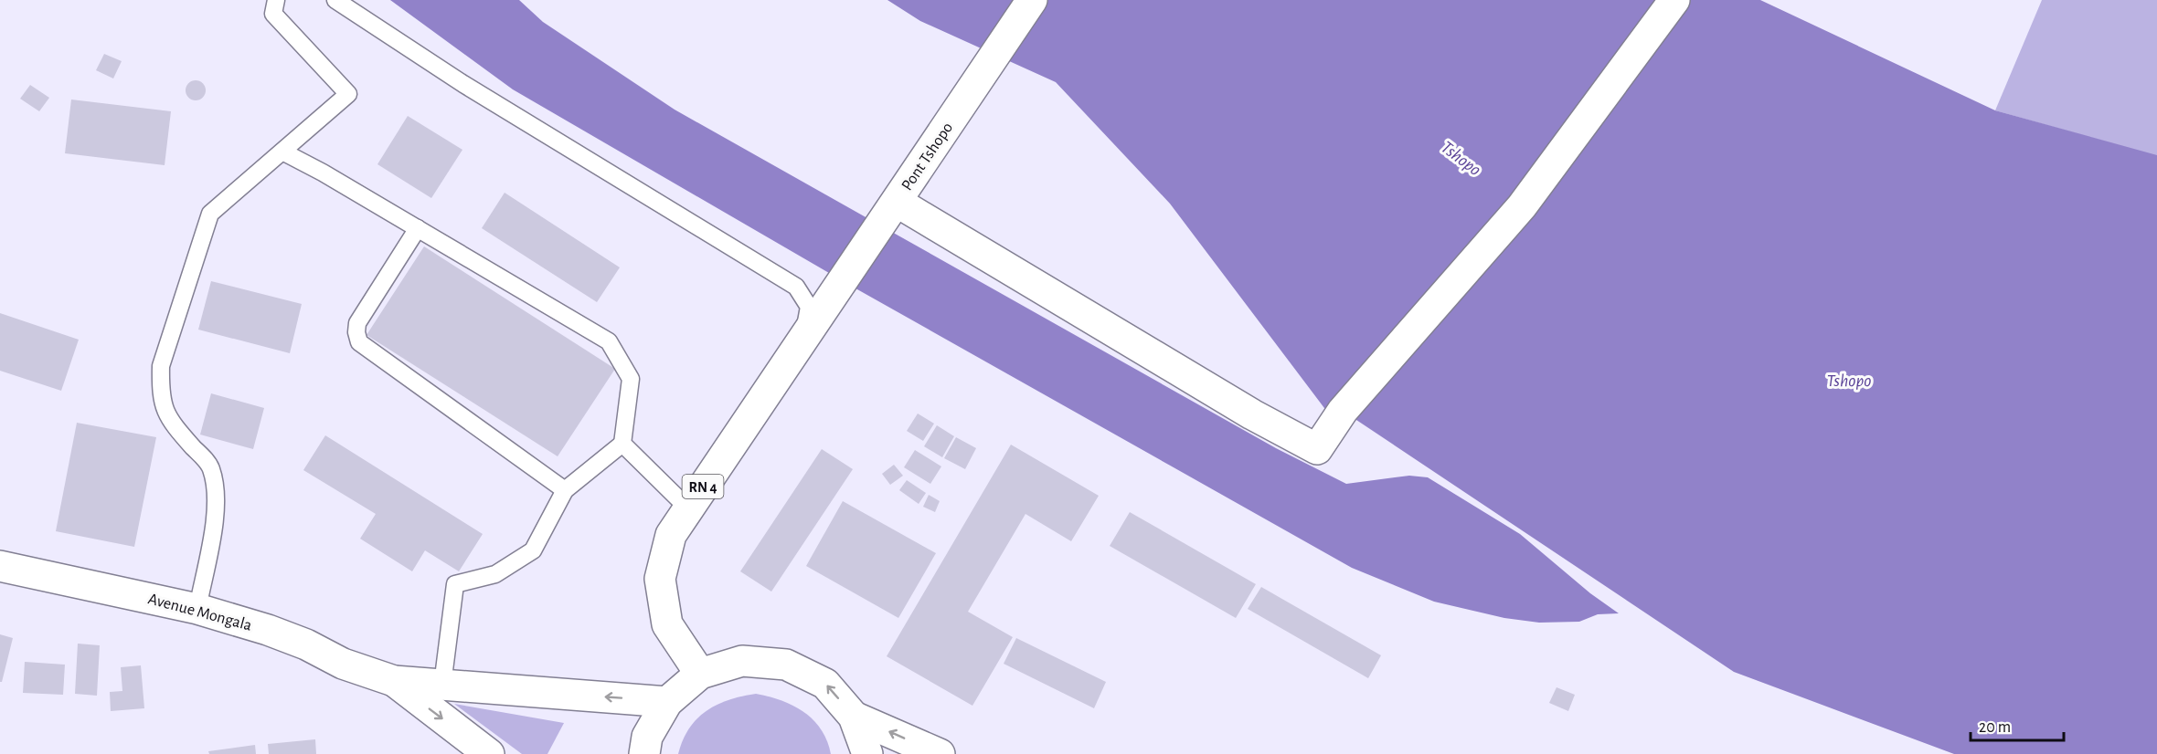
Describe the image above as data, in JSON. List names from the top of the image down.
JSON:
{
  "streets": {
    "main road": ["Pont Tshopo", "RN 4", "Avenue Mongala"]
  },
  "crossings": [
    ["Pont Tshopo", "RN 4"]
  ],
  "water": ["Tshopo"],
  "scale_bar": "20 m"
}
